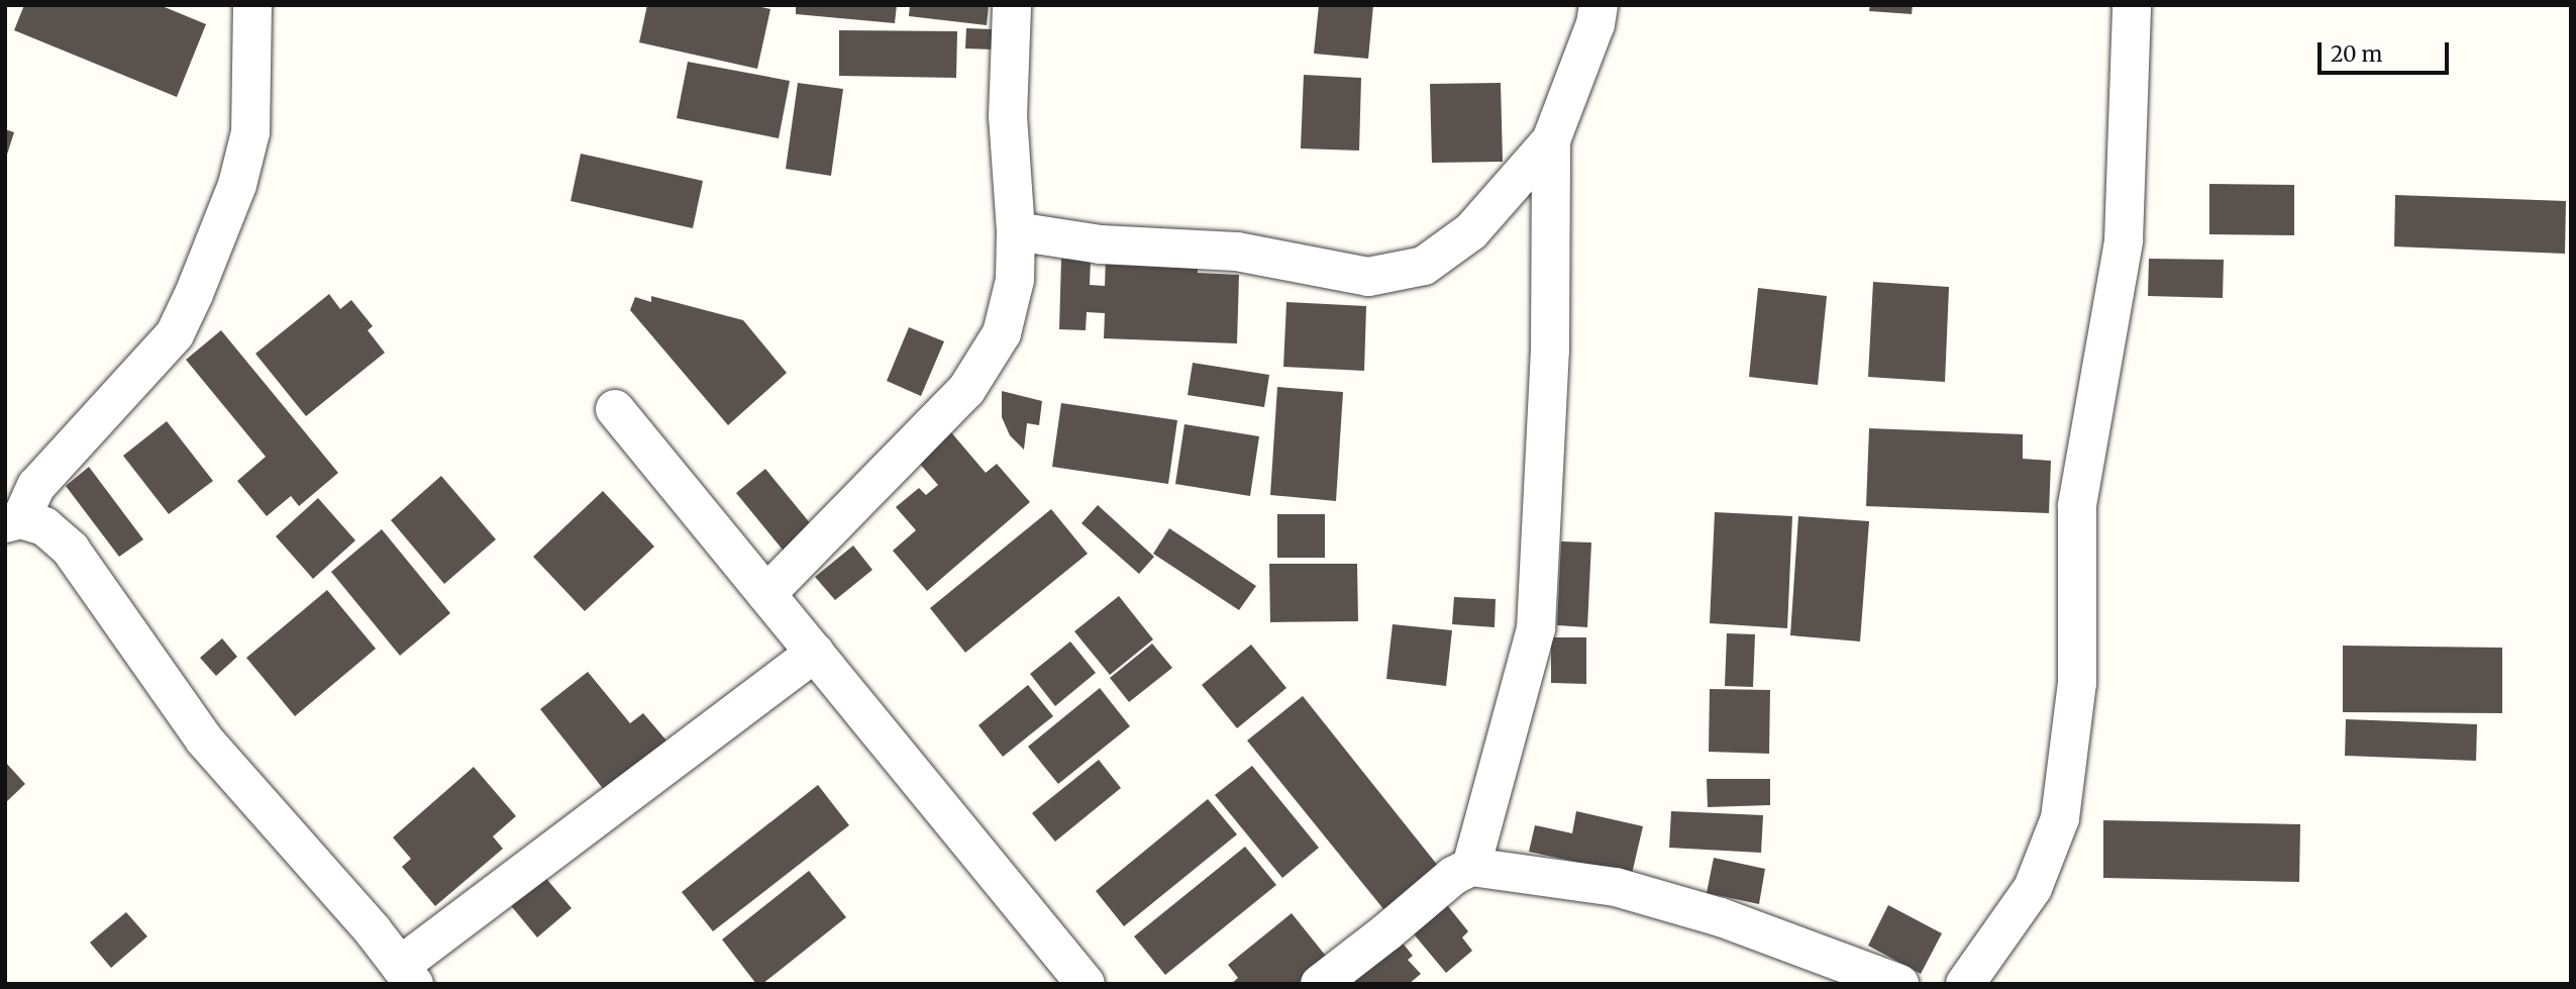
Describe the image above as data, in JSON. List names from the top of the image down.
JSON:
{
  "scale_bar": "20 m"
}
